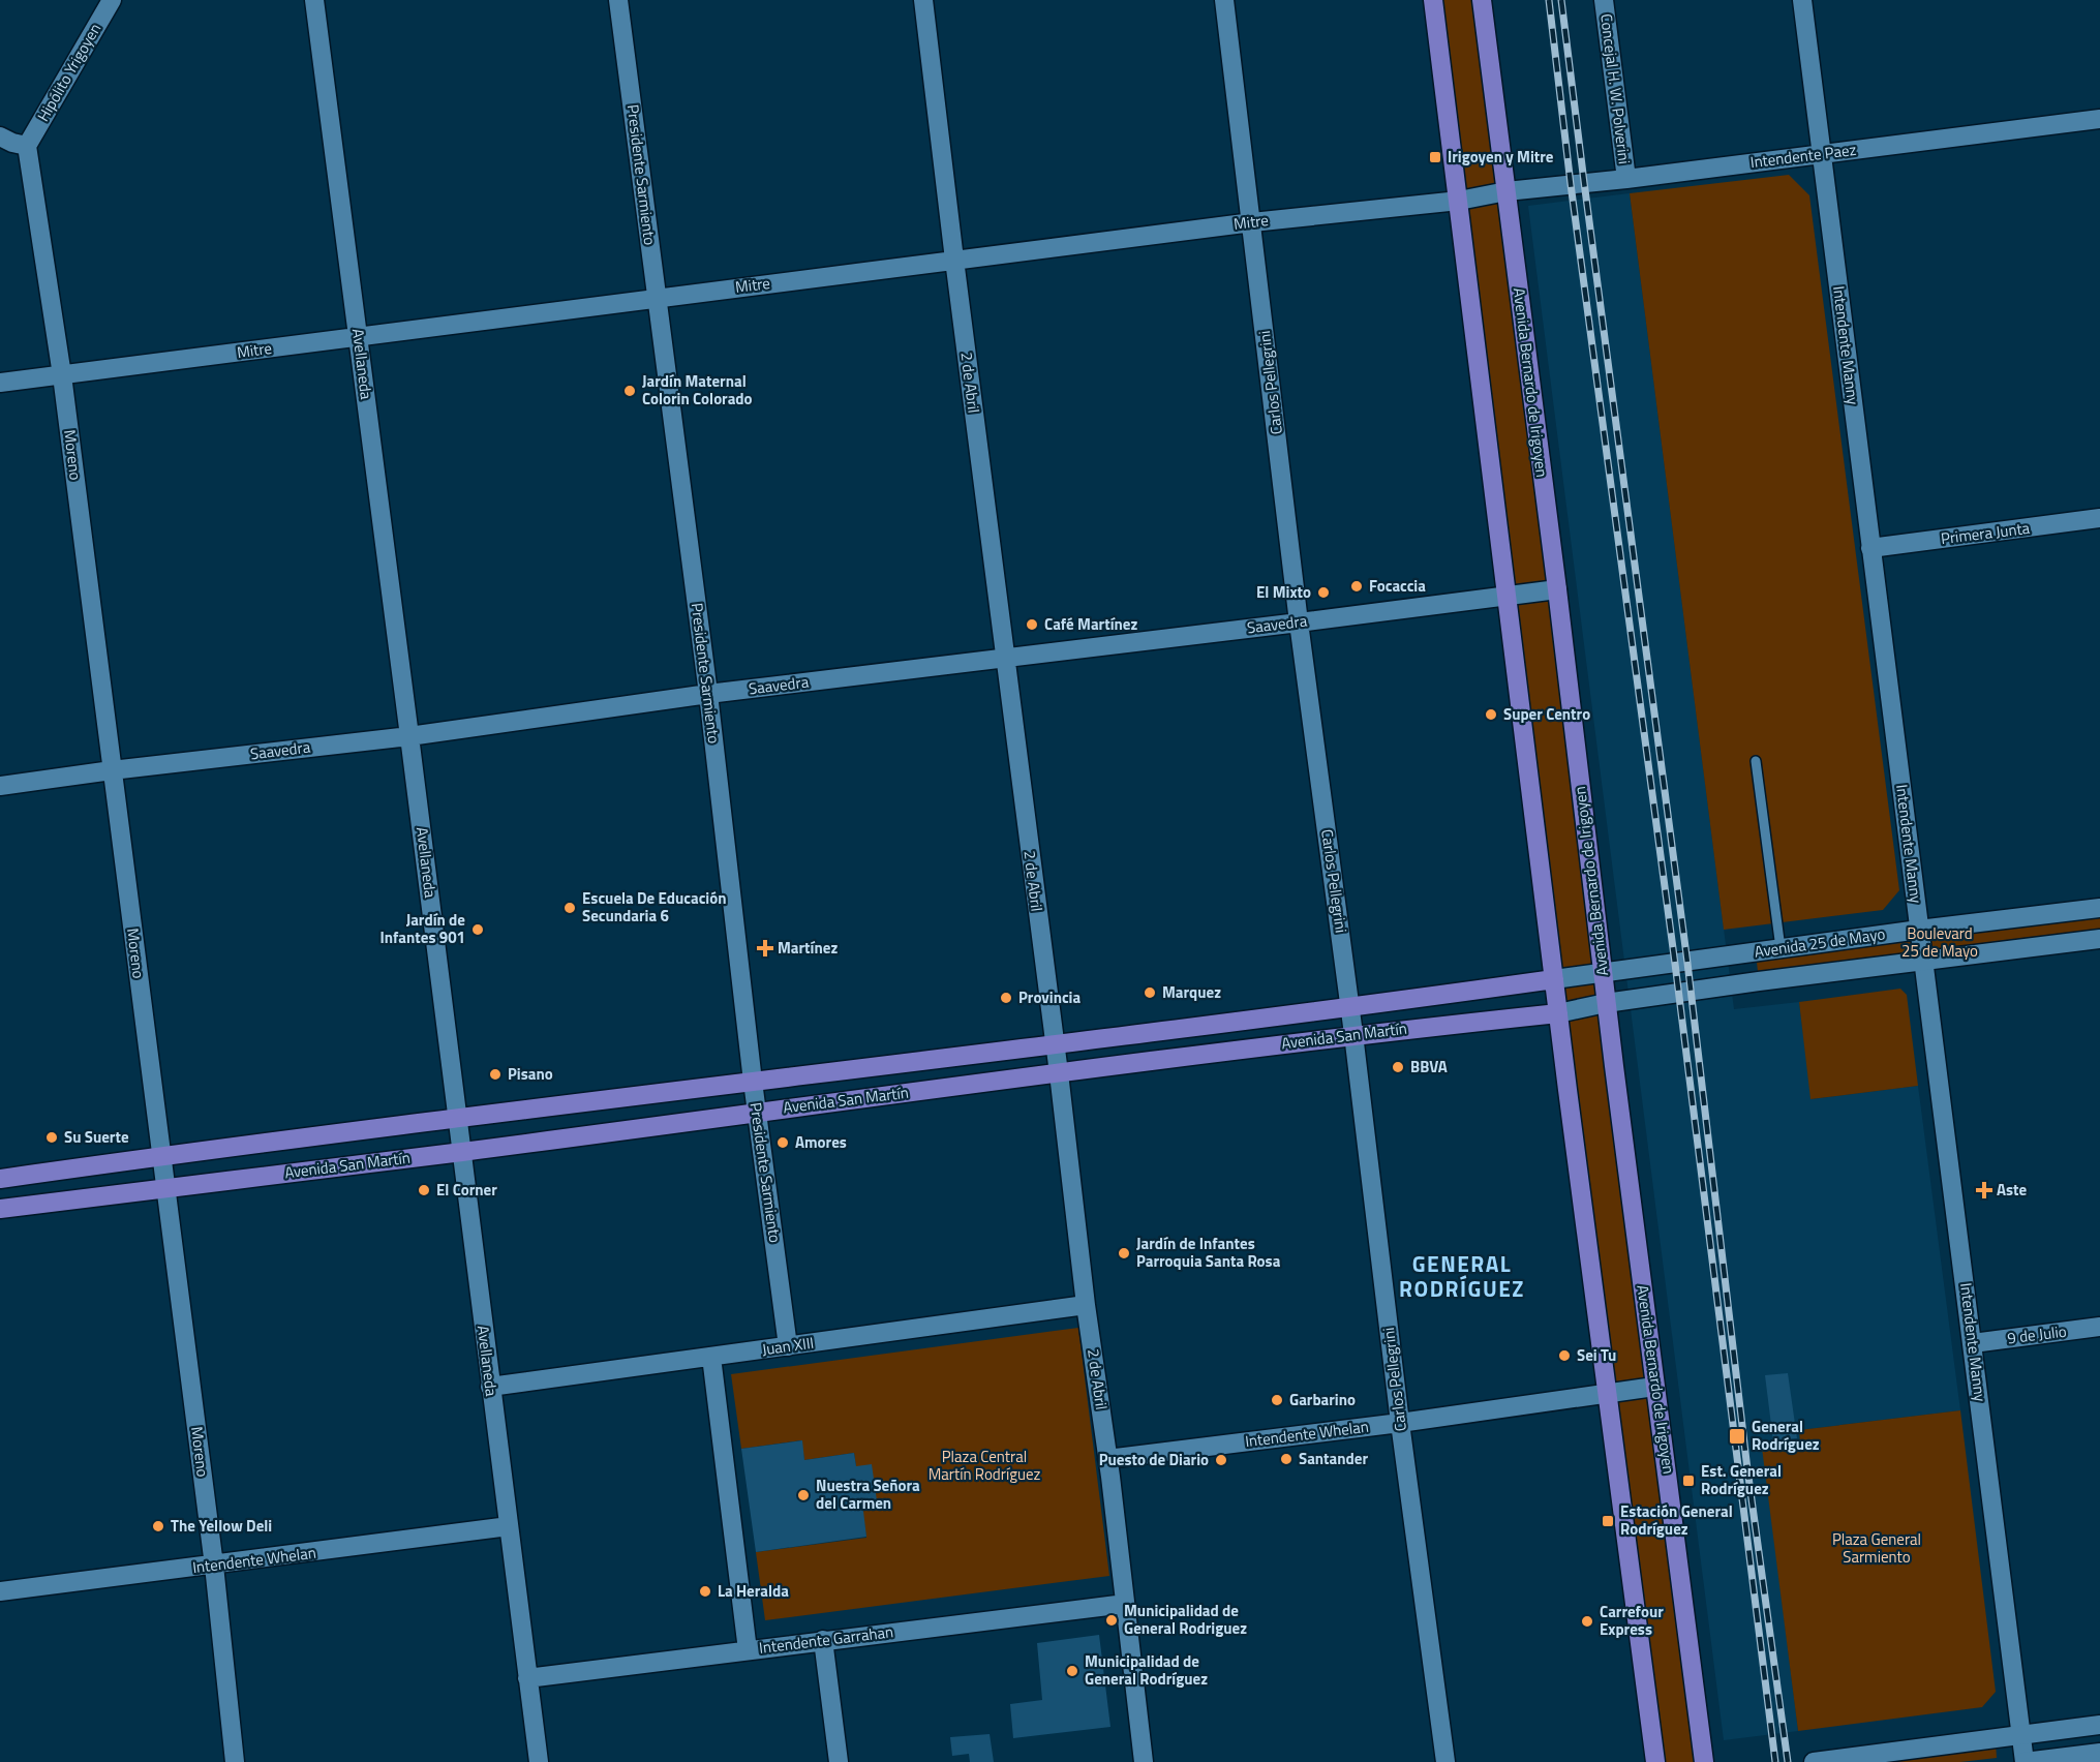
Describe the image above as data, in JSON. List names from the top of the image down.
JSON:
{
  "streets": {
    "main road": ["Avenida Bernardo de Irigoyen", "Avenida San Martín"],
    "street": [
      "Hipólito Yrigoyen",
      "Concejal H. W. Polverini",
      "Intendente Paez",
      "Presidente Sarmiento",
      "Mitre",
      "Intendente Manny",
      "Avellaneda",
      "2 de Abril",
      "Carlos Pellegrini",
      "Moreno",
      "Primera Junta",
      "Saavedra",
      "Avenida 25 de Mayo",
      "9 de Julio",
      "Juan XIII",
      "Intendente Whelan",
      "Intendente Garrahan"
    ]
  },
  "crossings": [
    ["Hipólito Yrigoyen", "Moreno"],
    ["Concejal H. W. Polverini", "Intendente Paez"],
    ["Intendente Paez", "Mitre"],
    ["Intendente Paez", "Intendente Manny"],
    ["Intendente Paez", "Avenida Bernardo de Irigoyen"],
    ["Presidente Sarmiento", "Mitre"],
    ["Presidente Sarmiento", "Saavedra"],
    ["Presidente Sarmiento", "Avenida San Martín"],
    ["Presidente Sarmiento", "Juan XIII"],
    ["Mitre", "Avellaneda"],
    ["Mitre", "2 de Abril"],
    ["Mitre", "Carlos Pellegrini"],
    ["Mitre", "Avenida Bernardo de Irigoyen"],
    ["Mitre", "Moreno"],
    ["Intendente Manny", "Primera Junta"],
    ["Intendente Manny", "Avenida 25 de Mayo"],
    ["Intendente Manny", "9 de Julio"],
    ["Avellaneda", "Saavedra"],
    ["Avellaneda", "Avenida San Martín"],
    ["Avellaneda", "Juan XIII"],
    ["Avellaneda", "Intendente Whelan"],
    ["Avellaneda", "Intendente Garrahan"],
    ["2 de Abril", "Saavedra"],
    ["2 de Abril", "Avenida San Martín"],
    ["2 de Abril", "Juan XIII"],
    ["2 de Abril", "Intendente Whelan"],
    ["2 de Abril", "Intendente Garrahan"],
    ["Carlos Pellegrini", "Saavedra"],
    ["Carlos Pellegrini", "Avenida San Martín"],
    ["Carlos Pellegrini", "Intendente Whelan"],
    ["Avenida Bernardo de Irigoyen", "Saavedra"],
    ["Avenida Bernardo de Irigoyen", "Avenida San Martín"],
    ["Avenida Bernardo de Irigoyen", "Intendente Whelan"],
    ["Moreno", "Saavedra"],
    ["Moreno", "Avenida San Martín"],
    ["Moreno", "Intendente Whelan"],
    ["Avenida 25 de Mayo", "Avenida San Martín"]
  ],
  "districts": ["GENERAL RODRÍGUEZ"],
  "parks": ["Boulevard 25 de Mayo", "Plaza Central Martín Rodríguez", "Plaza General Sarmiento"],
  "places": {
    "transit": [
      "Irigoyen y Mitre",
      "General Rodríguez",
      "Est. General Rodríguez",
      "Estación General Rodríguez"
    ],
    "other": [
      "Jardín Maternal Colorin Colorado",
      "Focaccia",
      "El Mixto",
      "Café Martínez",
      "Super Centro",
      "Escuela De Educación Secundaria 6",
      "Jardín de Infantes 901",
      "Marquez",
      "Provincia",
      "BBVA",
      "Pisano",
      "Su Suerte",
      "Amores",
      "El Corner",
      "Jardín de Infantes Parroquia Santa Rosa",
      "Sei Tu",
      "Garbarino",
      "Santander",
      "Puesto de Diario",
      "Nuestra Señora del Carmen",
      "The Yellow Deli",
      "La Heralda",
      "Municipalidad de General Rodriguez",
      "Carrefour Express",
      "Municipalidad de General Rodríguez"
    ],
    "health": ["Martínez", "Aste"]
  }
}
